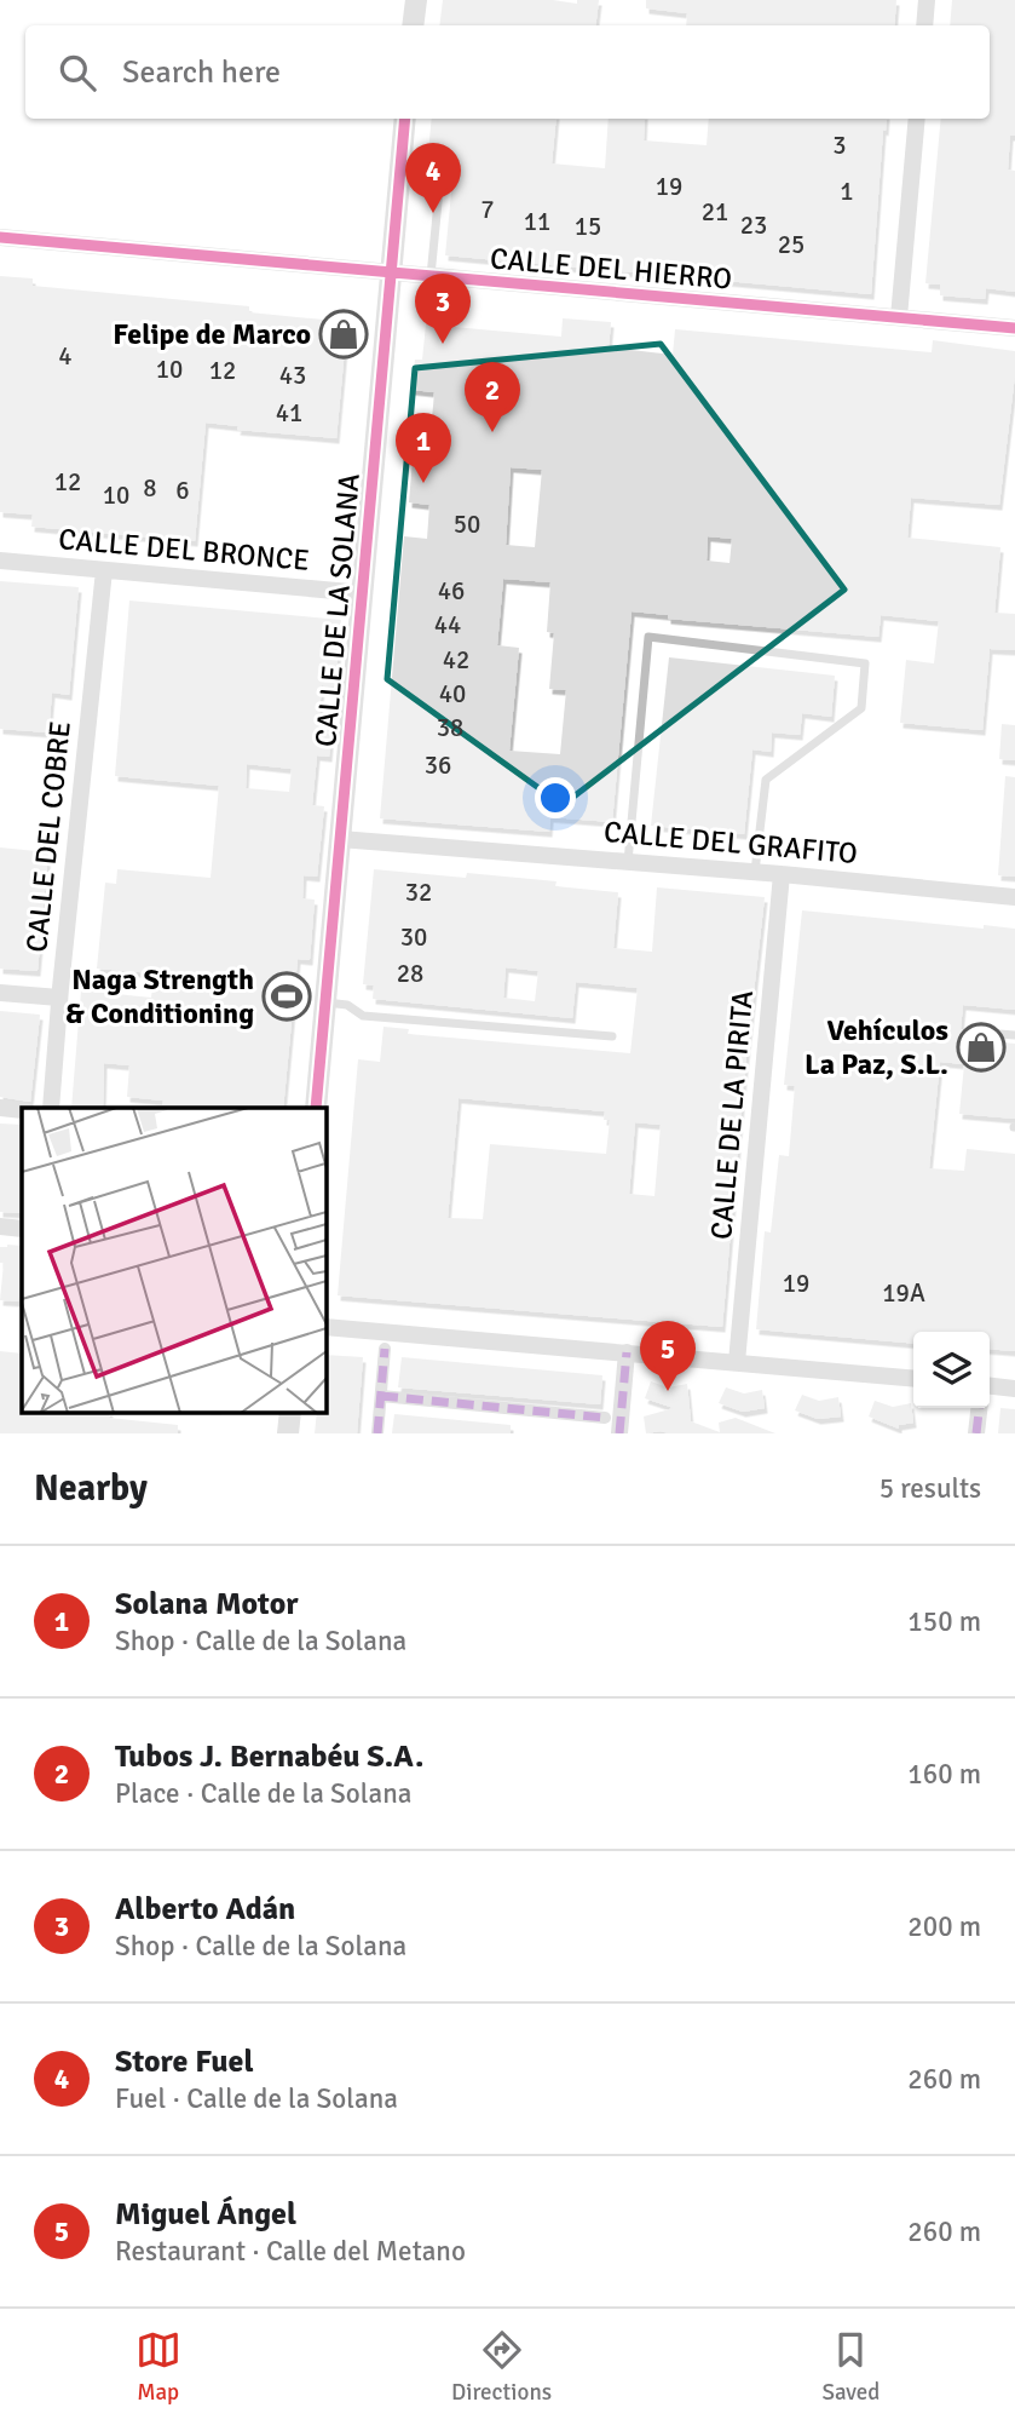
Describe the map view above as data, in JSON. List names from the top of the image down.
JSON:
{
  "streets": {
    "street": [
      "CALLE DEL HIERRO",
      "CALLE DEL BRONCE",
      "CALLE DE LA SOLANA",
      "CALLE DEL COBRE",
      "CALLE DEL GRAFITO",
      "CALLE DE LA PIRITA"
    ]
  },
  "crossings": [
    ["CALLE DEL HIERRO", "CALLE DE LA SOLANA"],
    ["CALLE DEL BRONCE", "CALLE DE LA SOLANA"],
    ["CALLE DEL BRONCE", "CALLE DEL COBRE"],
    ["CALLE DE LA SOLANA", "CALLE DEL GRAFITO"],
    ["CALLE DEL GRAFITO", "CALLE DE LA PIRITA"]
  ],
  "places": {
    "shop": ["Felipe de Marco", "Vehículos La Paz, S.L."],
    "sports": ["Naga Strength & Conditioning"]
  },
  "house_numbers": [
    "3",
    "19",
    "1",
    "7",
    "21",
    "11",
    "23",
    "15",
    "25",
    "4",
    "10",
    "12",
    "43",
    "41",
    "12",
    "8",
    "6",
    "10",
    "50",
    "46",
    "44",
    "42",
    "40",
    "38",
    "36",
    "32",
    "30",
    "28",
    "19",
    "19A"
  ],
  "page": {
    "search": "Search here",
    "pins": [
      "4",
      "3",
      "2",
      "1",
      "5"
    ],
    "heading": ["Nearby", "5 results"],
    "list": [
      {
        "mark": "1",
        "name": "Solana Motor",
        "note": "Shop · Calle de la Solana",
        "value": "150 m"
      },
      {
        "mark": "2",
        "name": "Tubos J. Bernabéu S.A.",
        "note": "Place · Calle de la Solana",
        "value": "160 m"
      },
      {
        "mark": "3",
        "name": "Alberto Adán",
        "note": "Shop · Calle de la Solana",
        "value": "200 m"
      },
      {
        "mark": "4",
        "name": "Store Fuel",
        "note": "Fuel · Calle de la Solana",
        "value": "260 m"
      },
      {
        "mark": "5",
        "name": "Miguel Ángel",
        "note": "Restaurant · Calle del Metano",
        "value": "260 m"
      }
    ],
    "nav": ["Map", "Directions", "Saved"]
  }
}
